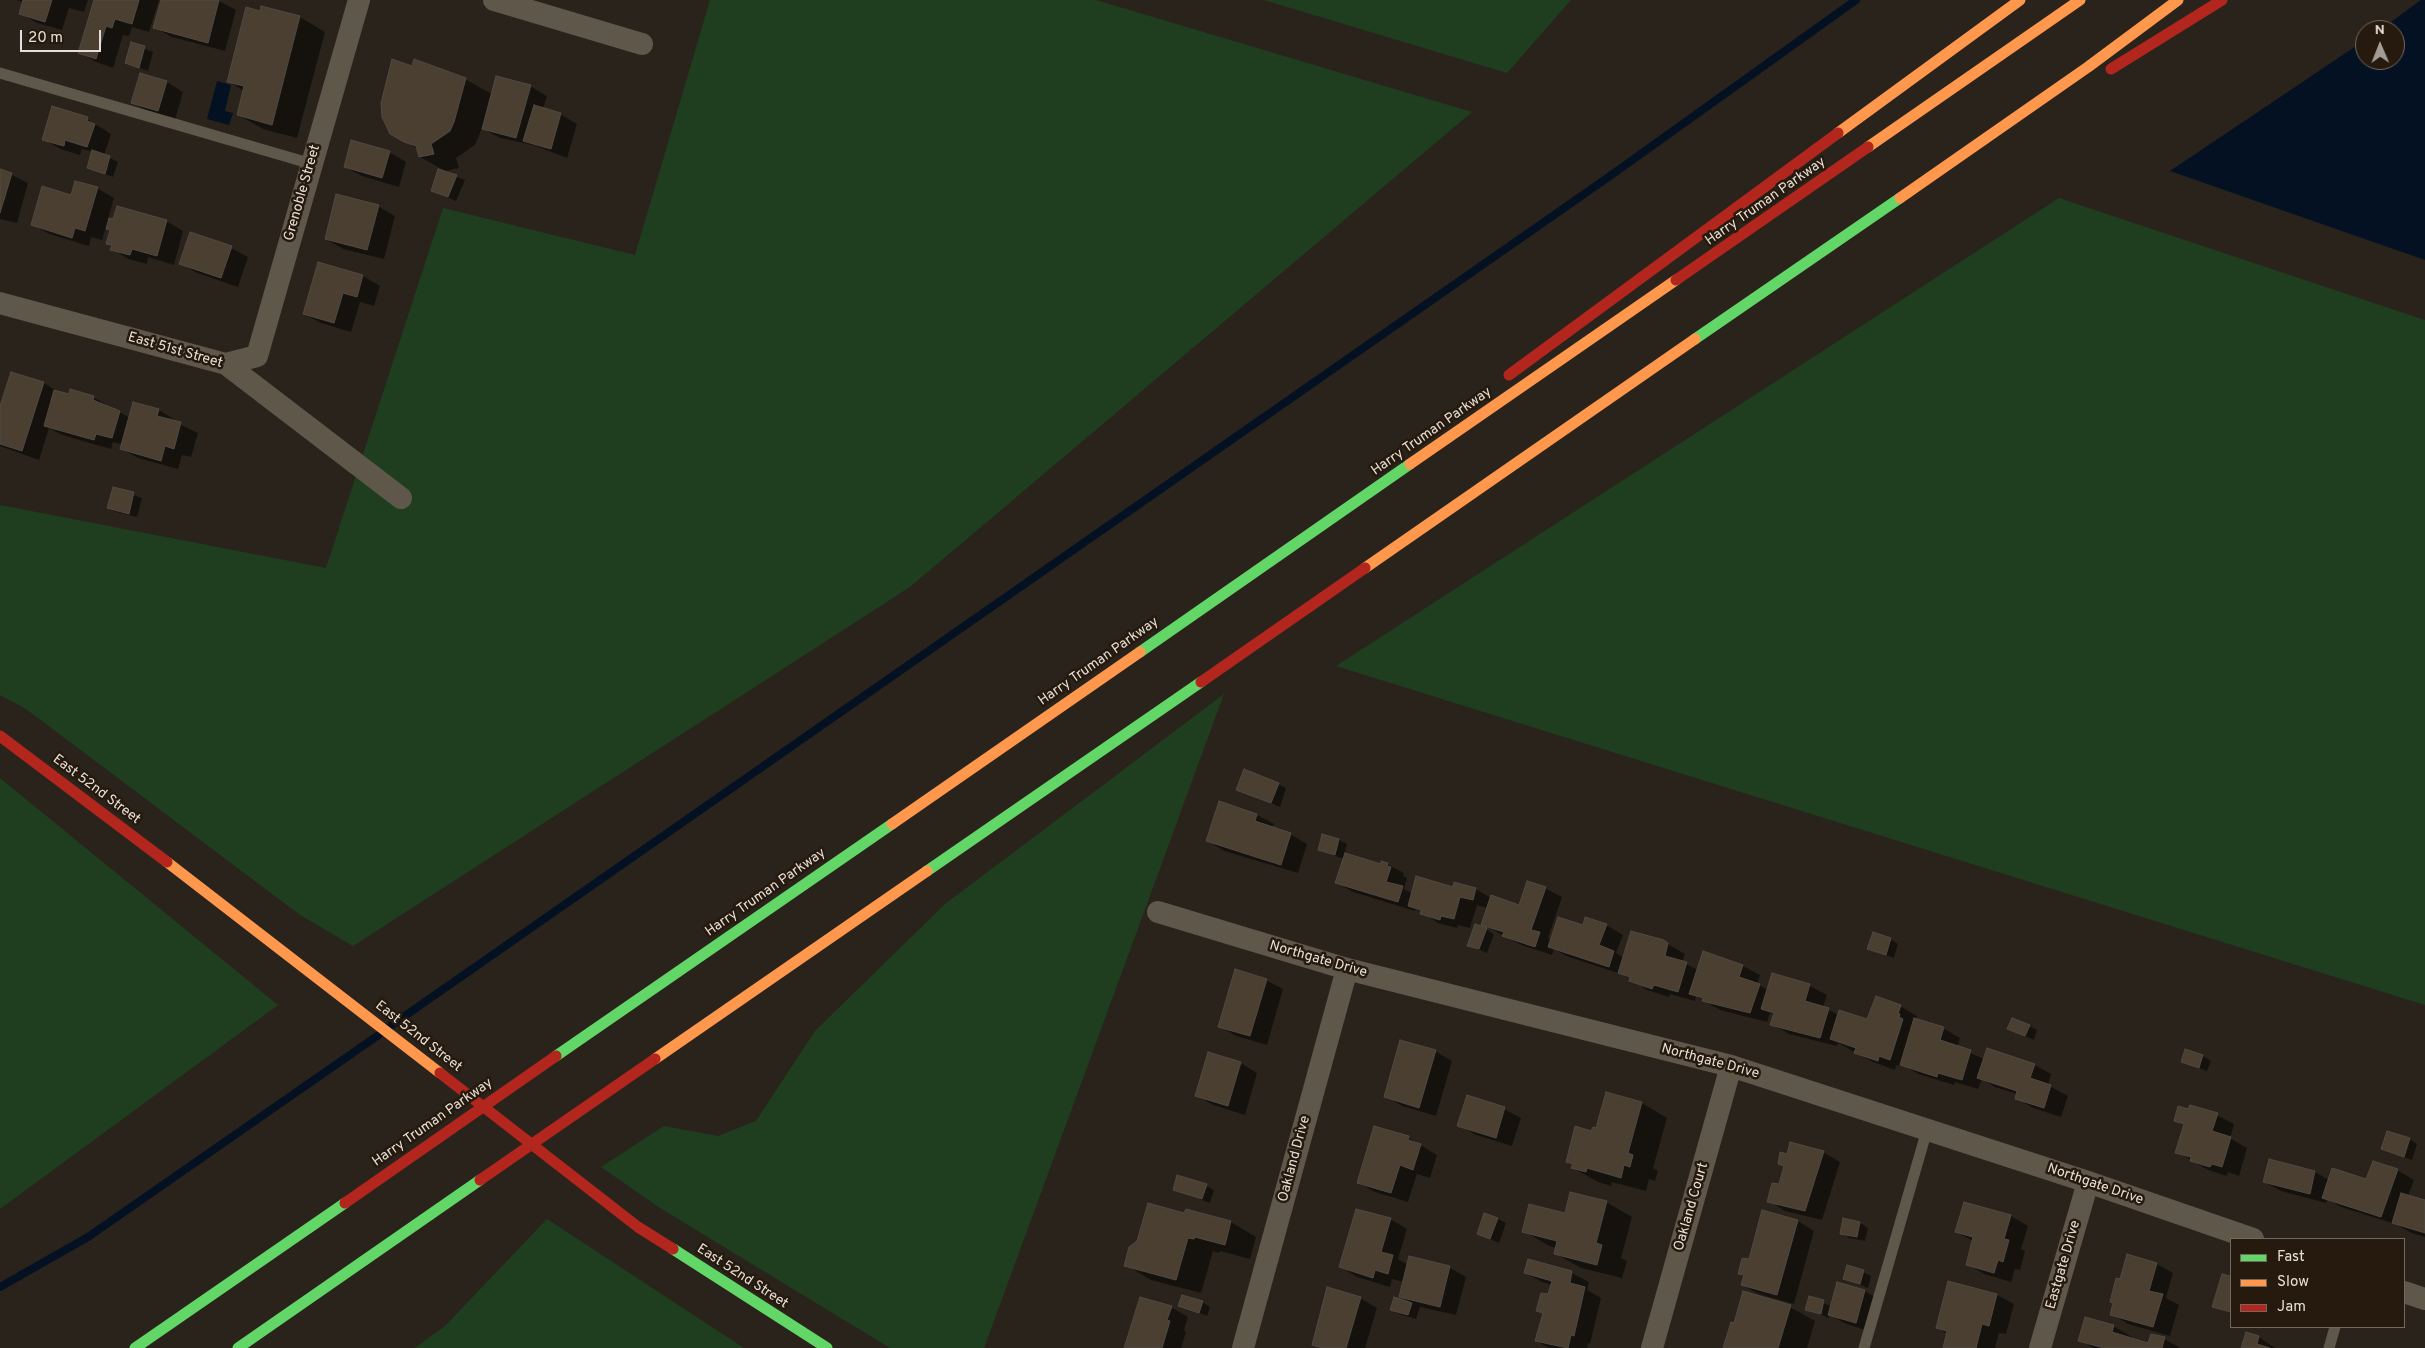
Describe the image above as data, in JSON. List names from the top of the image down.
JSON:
{
  "streets": {
    "main road": ["Harry Truman Parkway", "East 52nd Street"],
    "street": [
      "Grenoble Street",
      "East 51st Street",
      "Northgate Drive",
      "Oakland Drive",
      "Oakland Court",
      "Eastgate Drive"
    ]
  },
  "crossings": [
    ["Grenoble Street", "East 51st Street"],
    ["Northgate Drive", "Oakland Drive"],
    ["Northgate Drive", "Oakland Court"],
    ["Northgate Drive", "Eastgate Drive"]
  ],
  "legend": ["Fast", "Slow", "Jam"],
  "scale_bar": "20 m",
  "north": "top"
}
